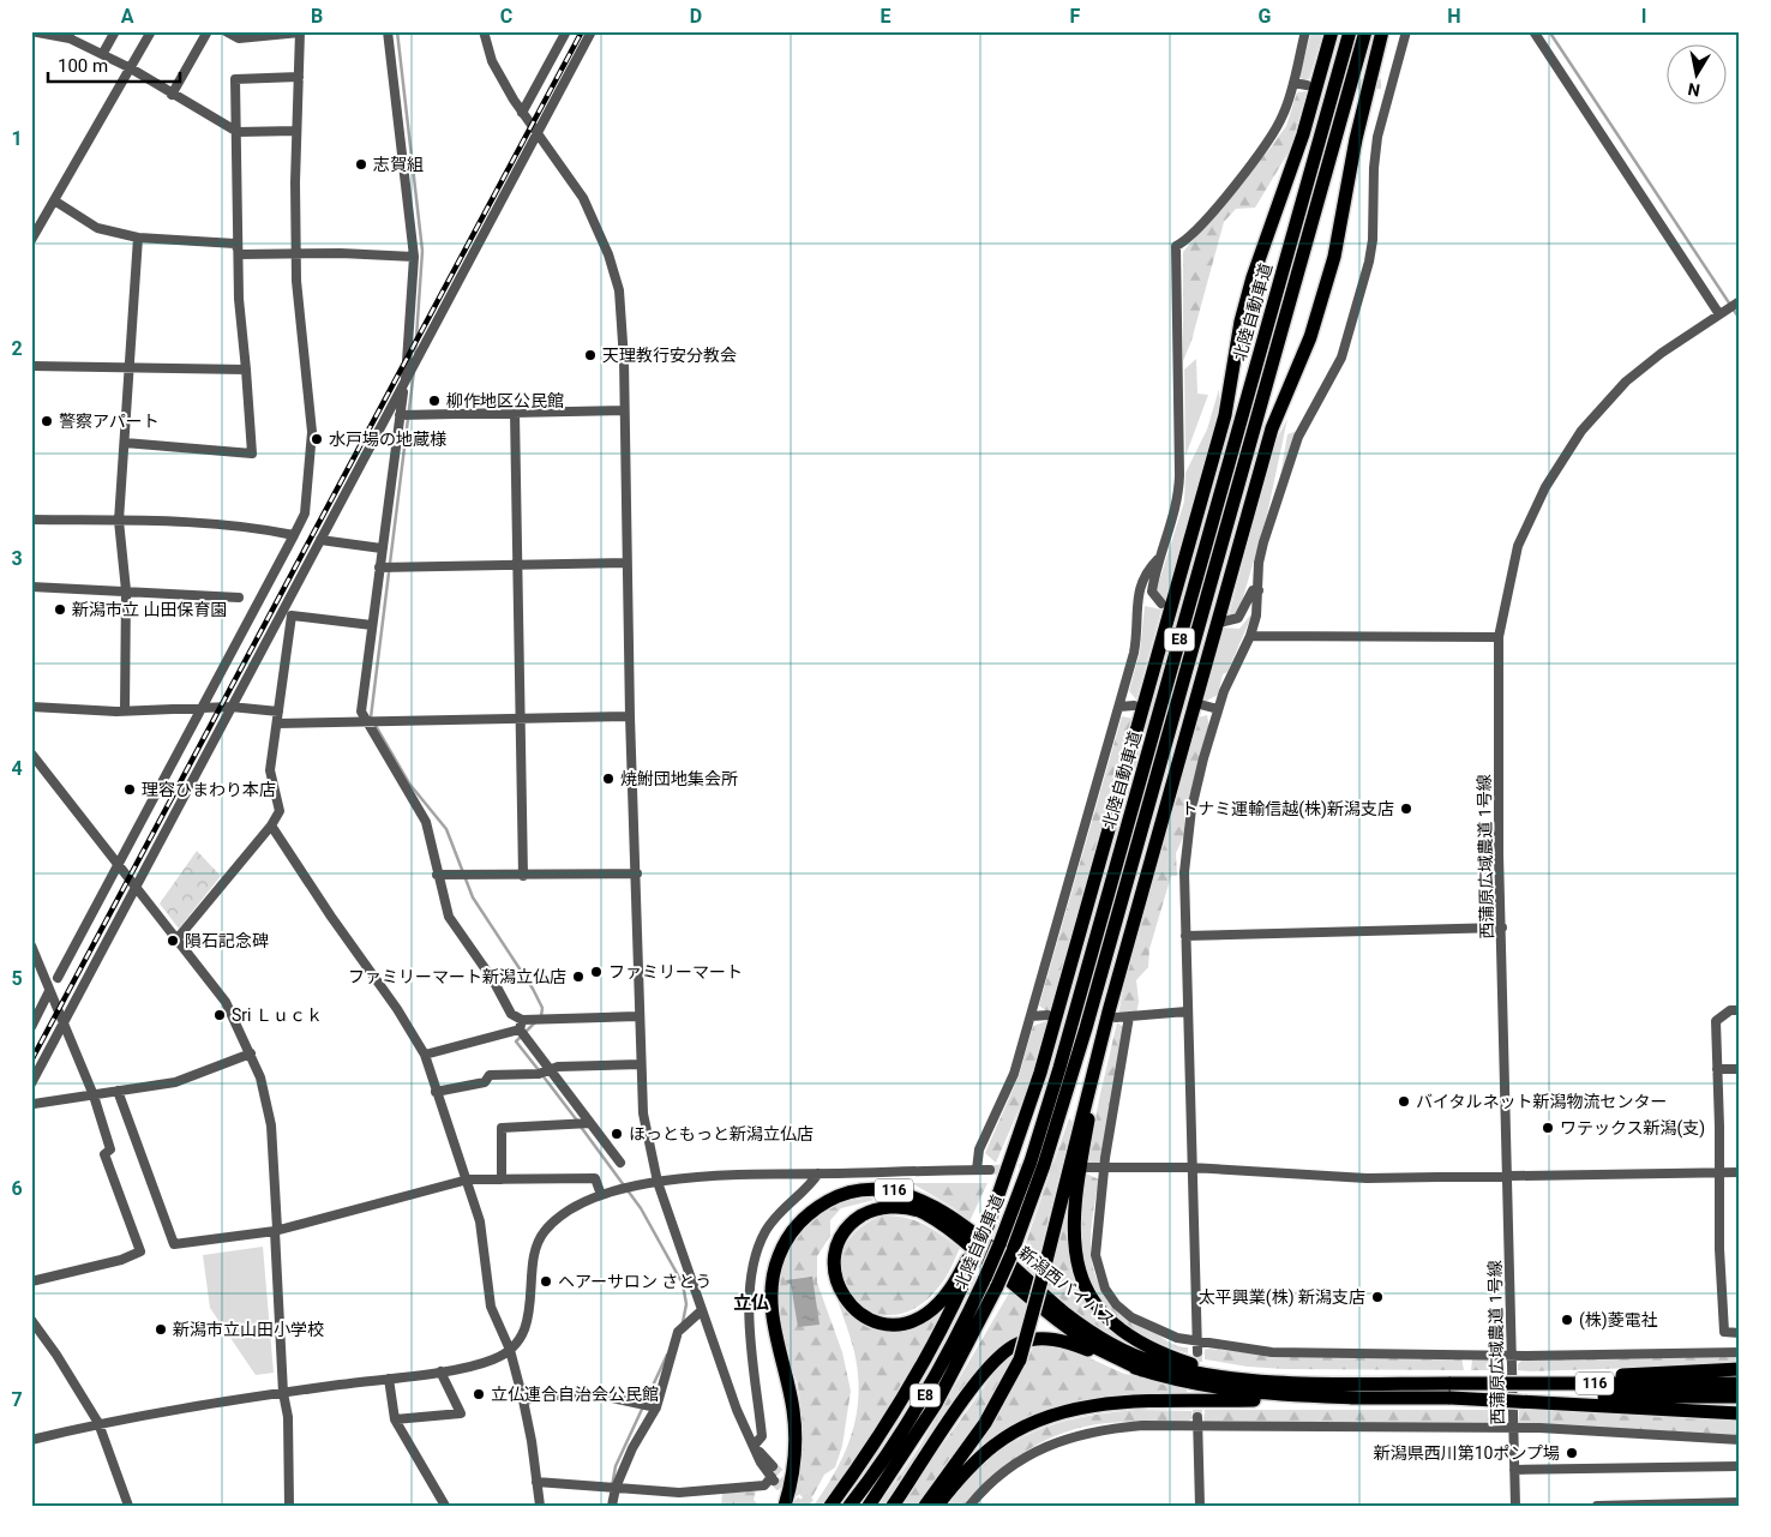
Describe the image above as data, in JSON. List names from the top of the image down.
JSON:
{
  "streets": {
    "highway": [
      "北陸自動車道",
      "E8",
      "116",
      "新潟西バイパス"
    ],
    "street": ["西蒲原広域農道 1号線"]
  },
  "districts": ["立仏"],
  "places": [
    "志賀組",
    "天理教行安分教会",
    "柳作地区公民館",
    "警察アパート",
    "水戸場の地蔵様",
    "新潟市立 山田保育園",
    "焼鮒団地集会所",
    "理容ひまわり本店",
    "トナミ運輸信越(株)新潟支店",
    "隕石記念碑",
    "ファミリーマート",
    "ファミリーマート新潟立仏店",
    "Sri Ｌｕｃｋ",
    "バイタルネット新潟物流センター",
    "ワテックス新潟(支)",
    "ほっともっと新潟立仏店",
    "ヘアーサロン さとう",
    "太平興業(株) 新潟支店",
    "(株)菱電社",
    "新潟市立山田小学校",
    "立仏連合自治会公民館",
    "新潟県西川第10ポンプ場"
  ],
  "scale_bar": "100 m",
  "north": "bottom",
  "grid": {
    "columns": [
      "A",
      "B",
      "C",
      "D",
      "E",
      "F",
      "G",
      "H",
      "I"
    ],
    "rows": [
      "1",
      "2",
      "3",
      "4",
      "5",
      "6",
      "7"
    ]
  }
}
